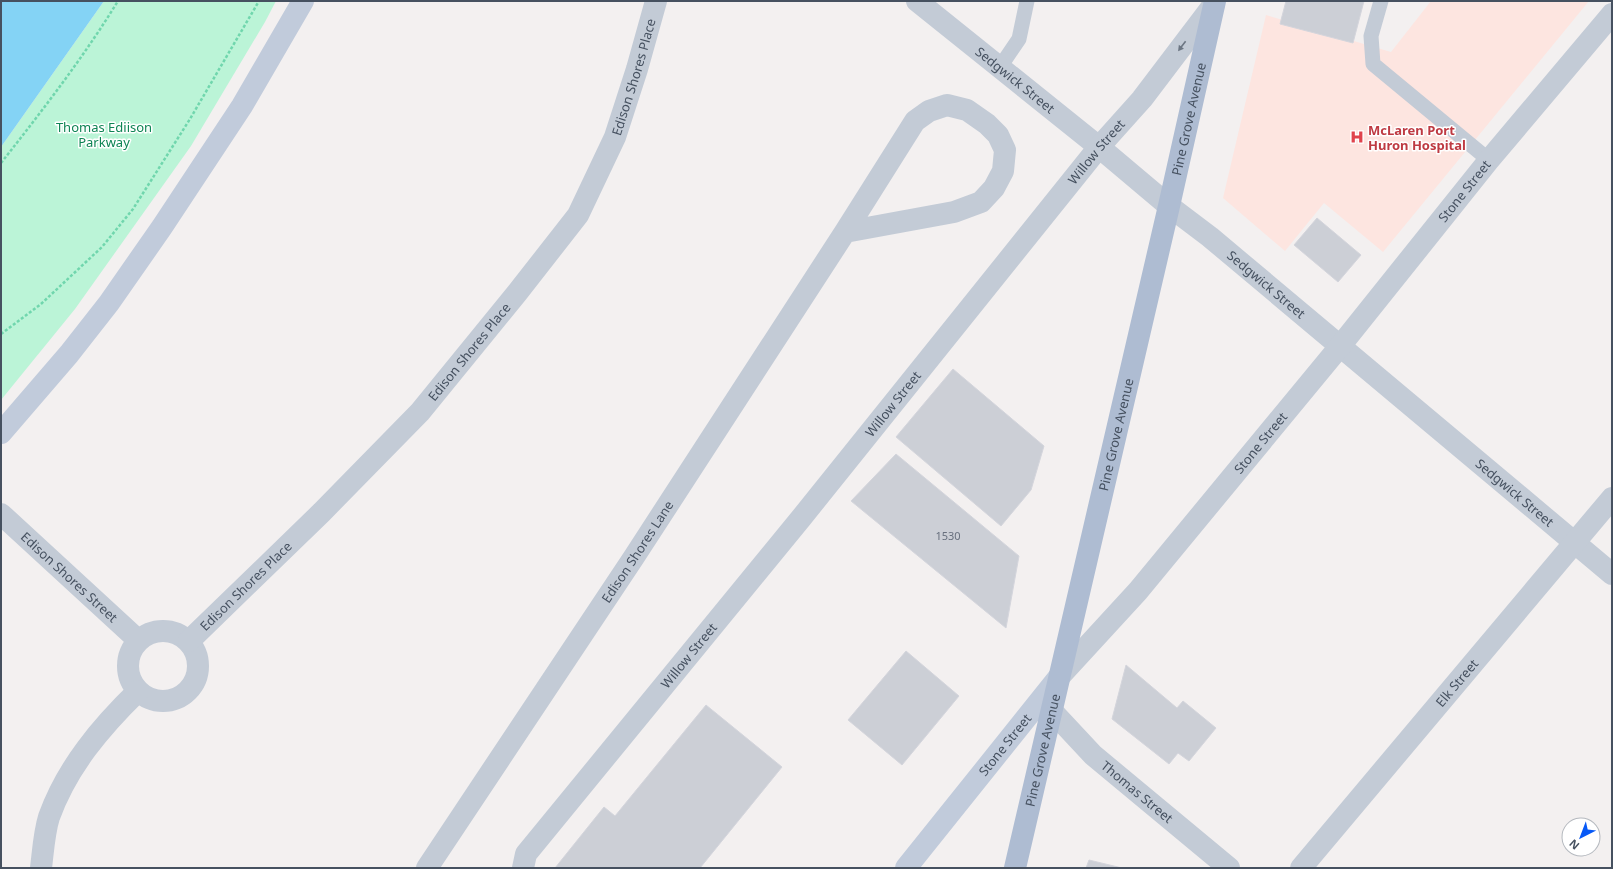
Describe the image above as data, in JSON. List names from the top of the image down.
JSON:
{
  "streets": {
    "main road": ["Pine Grove Avenue"],
    "street": [
      "Edison Shores Place",
      "Sedgwick Street",
      "Willow Street",
      "Stone Street",
      "Edison Shores Lane",
      "Edison Shores Street",
      "Elk Street",
      "Thomas Street"
    ]
  },
  "crossings": [
    ["Edison Shores Place", "Edison Shores Street"],
    ["Sedgwick Street", "Pine Grove Avenue"],
    ["Sedgwick Street", "Willow Street"],
    ["Sedgwick Street", "Stone Street"],
    ["Sedgwick Street", "Elk Street"],
    ["Pine Grove Avenue", "Willow Street"],
    ["Pine Grove Avenue", "Stone Street"],
    ["Pine Grove Avenue", "Thomas Street"]
  ],
  "parks": ["Thomas Ediison Parkway"],
  "places": {
    "hospital": ["McLaren Port Huron Hospital"]
  },
  "house_numbers": ["1530"],
  "north": "bottom left"
}
